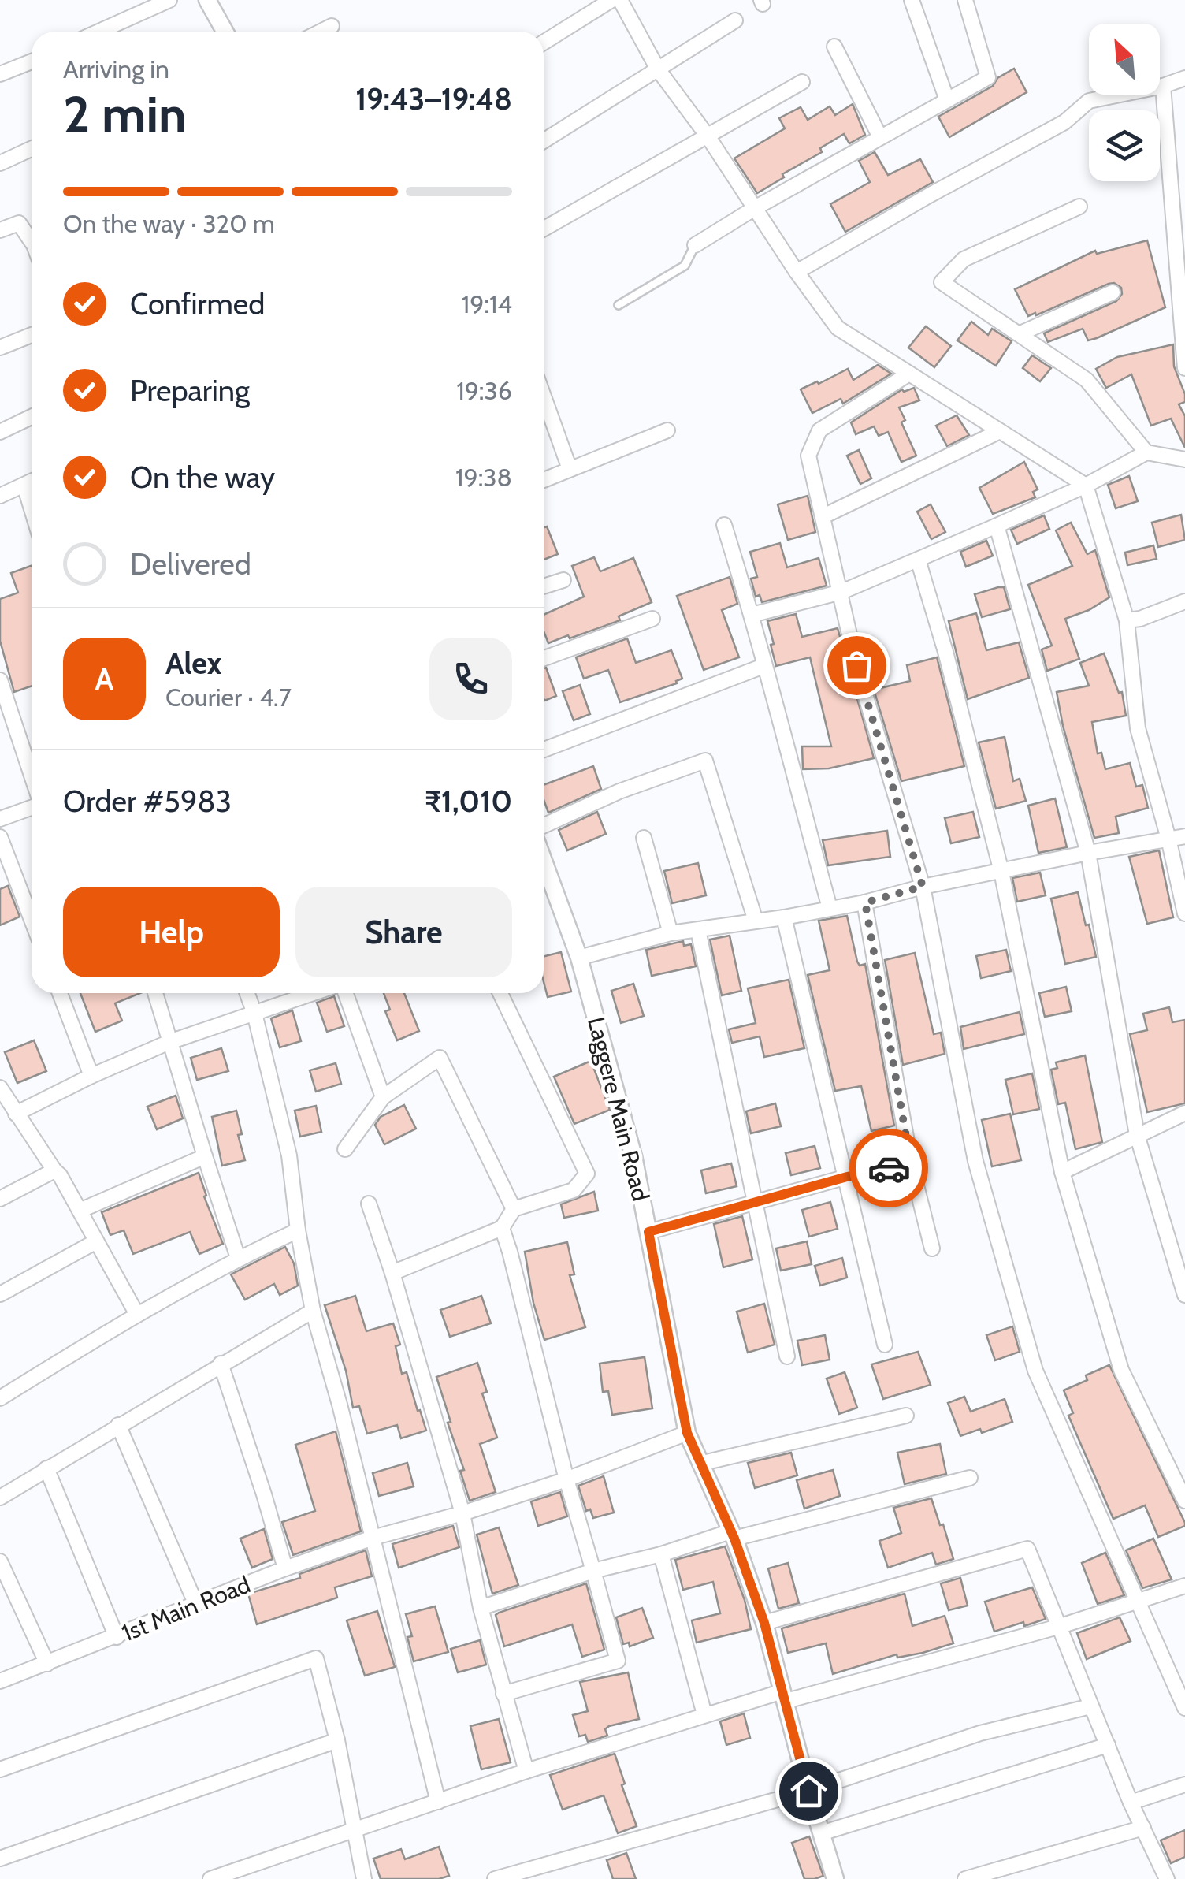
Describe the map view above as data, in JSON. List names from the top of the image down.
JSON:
{
  "streets": {
    "street": ["Laggere Main Road", "1st Main Road"]
  },
  "crossings": [
    ["Laggere Main Road", "1st Main Road"]
  ],
  "north": "top left",
  "page": {
    "heading": ["2 min", "Arriving in", "19:43–19:48"],
    "panel": [
      "Alex",
      "Courier · 4.7",
      "Order #5983",
      "₹1,010"
    ],
    "bar": "On the way · 320 m",
    "list": [
      ["Confirmed", "19:14"],
      ["Preparing", "19:36"],
      ["On the way", "19:38"],
      "Delivered"
    ],
    "round": "A",
    "buttons": ["Help", "Share"]
  }
}
